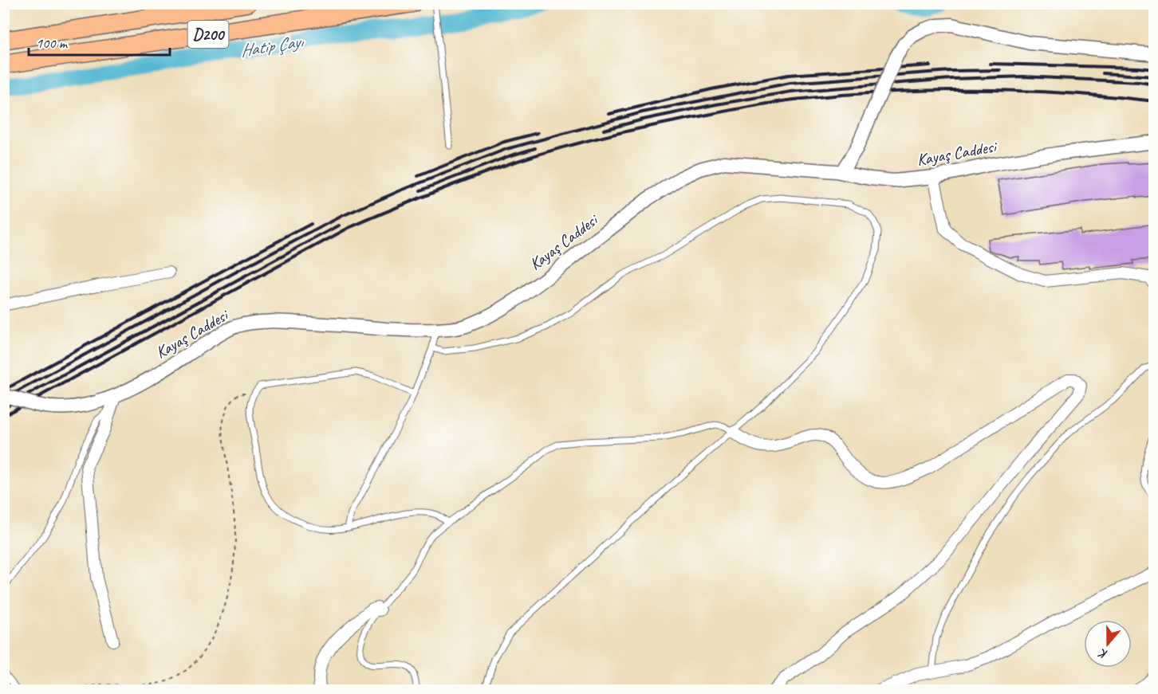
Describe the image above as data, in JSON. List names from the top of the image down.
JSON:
{
  "streets": {
    "highway": ["D200"],
    "street": ["Kayaş Caddesi"]
  },
  "water": ["Hatip Çayı"],
  "scale_bar": "100 m",
  "north": "bottom"
}
